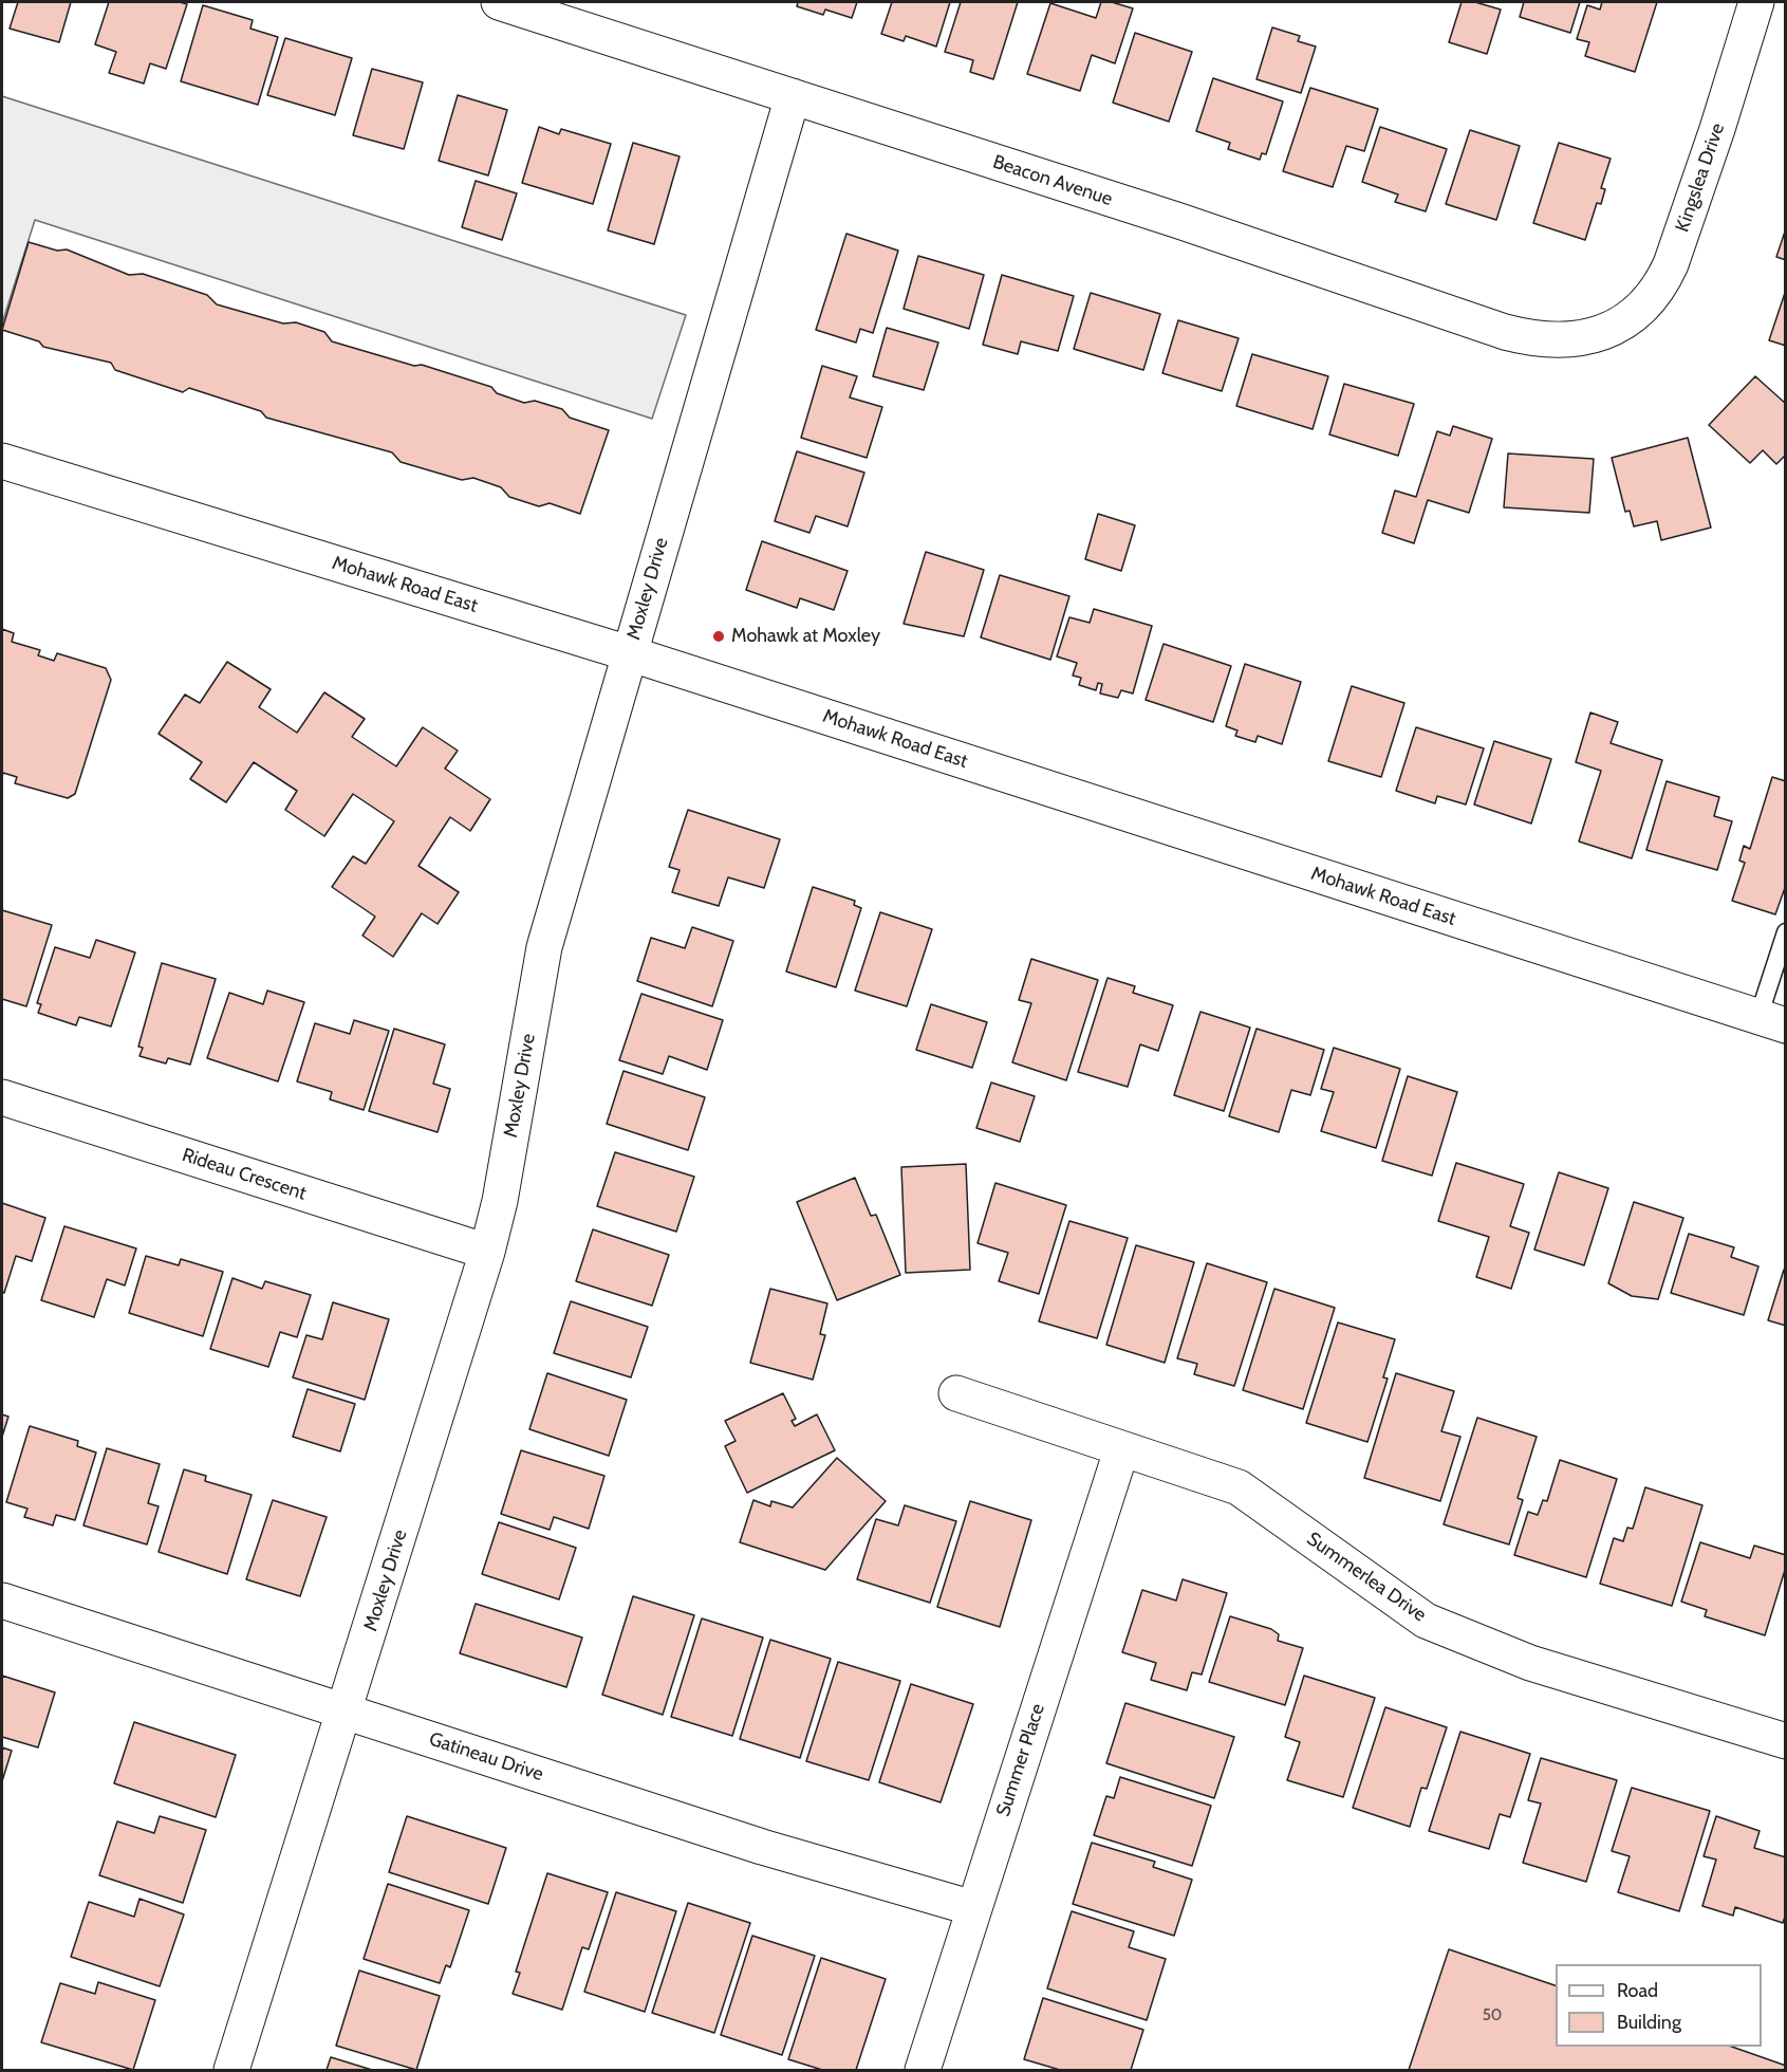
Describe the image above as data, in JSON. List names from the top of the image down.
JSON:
{
  "streets": {
    "street": [
      "Kingslea Drive",
      "Beacon Avenue",
      "Mohawk Road East",
      "Moxley Drive",
      "Rideau Crescent",
      "Summerlea Drive",
      "Gatineau Drive",
      "Summer Place"
    ]
  },
  "crossings": [
    ["Kingslea Drive", "Beacon Avenue"],
    ["Beacon Avenue", "Moxley Drive"],
    ["Mohawk Road East", "Moxley Drive"],
    ["Moxley Drive", "Rideau Crescent"],
    ["Moxley Drive", "Gatineau Drive"],
    ["Summerlea Drive", "Summer Place"],
    ["Gatineau Drive", "Summer Place"]
  ],
  "places": ["Mohawk at Moxley"],
  "house_numbers": ["50"],
  "legend": ["Road", "Building"]
}
